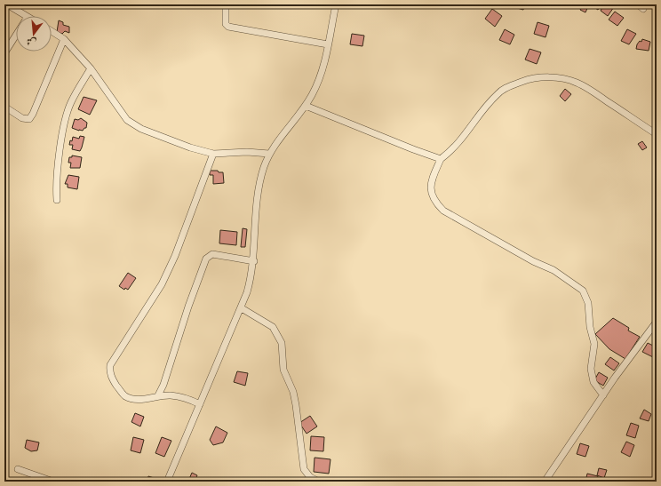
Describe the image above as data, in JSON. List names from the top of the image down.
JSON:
{
  "north": "bottom"
}
